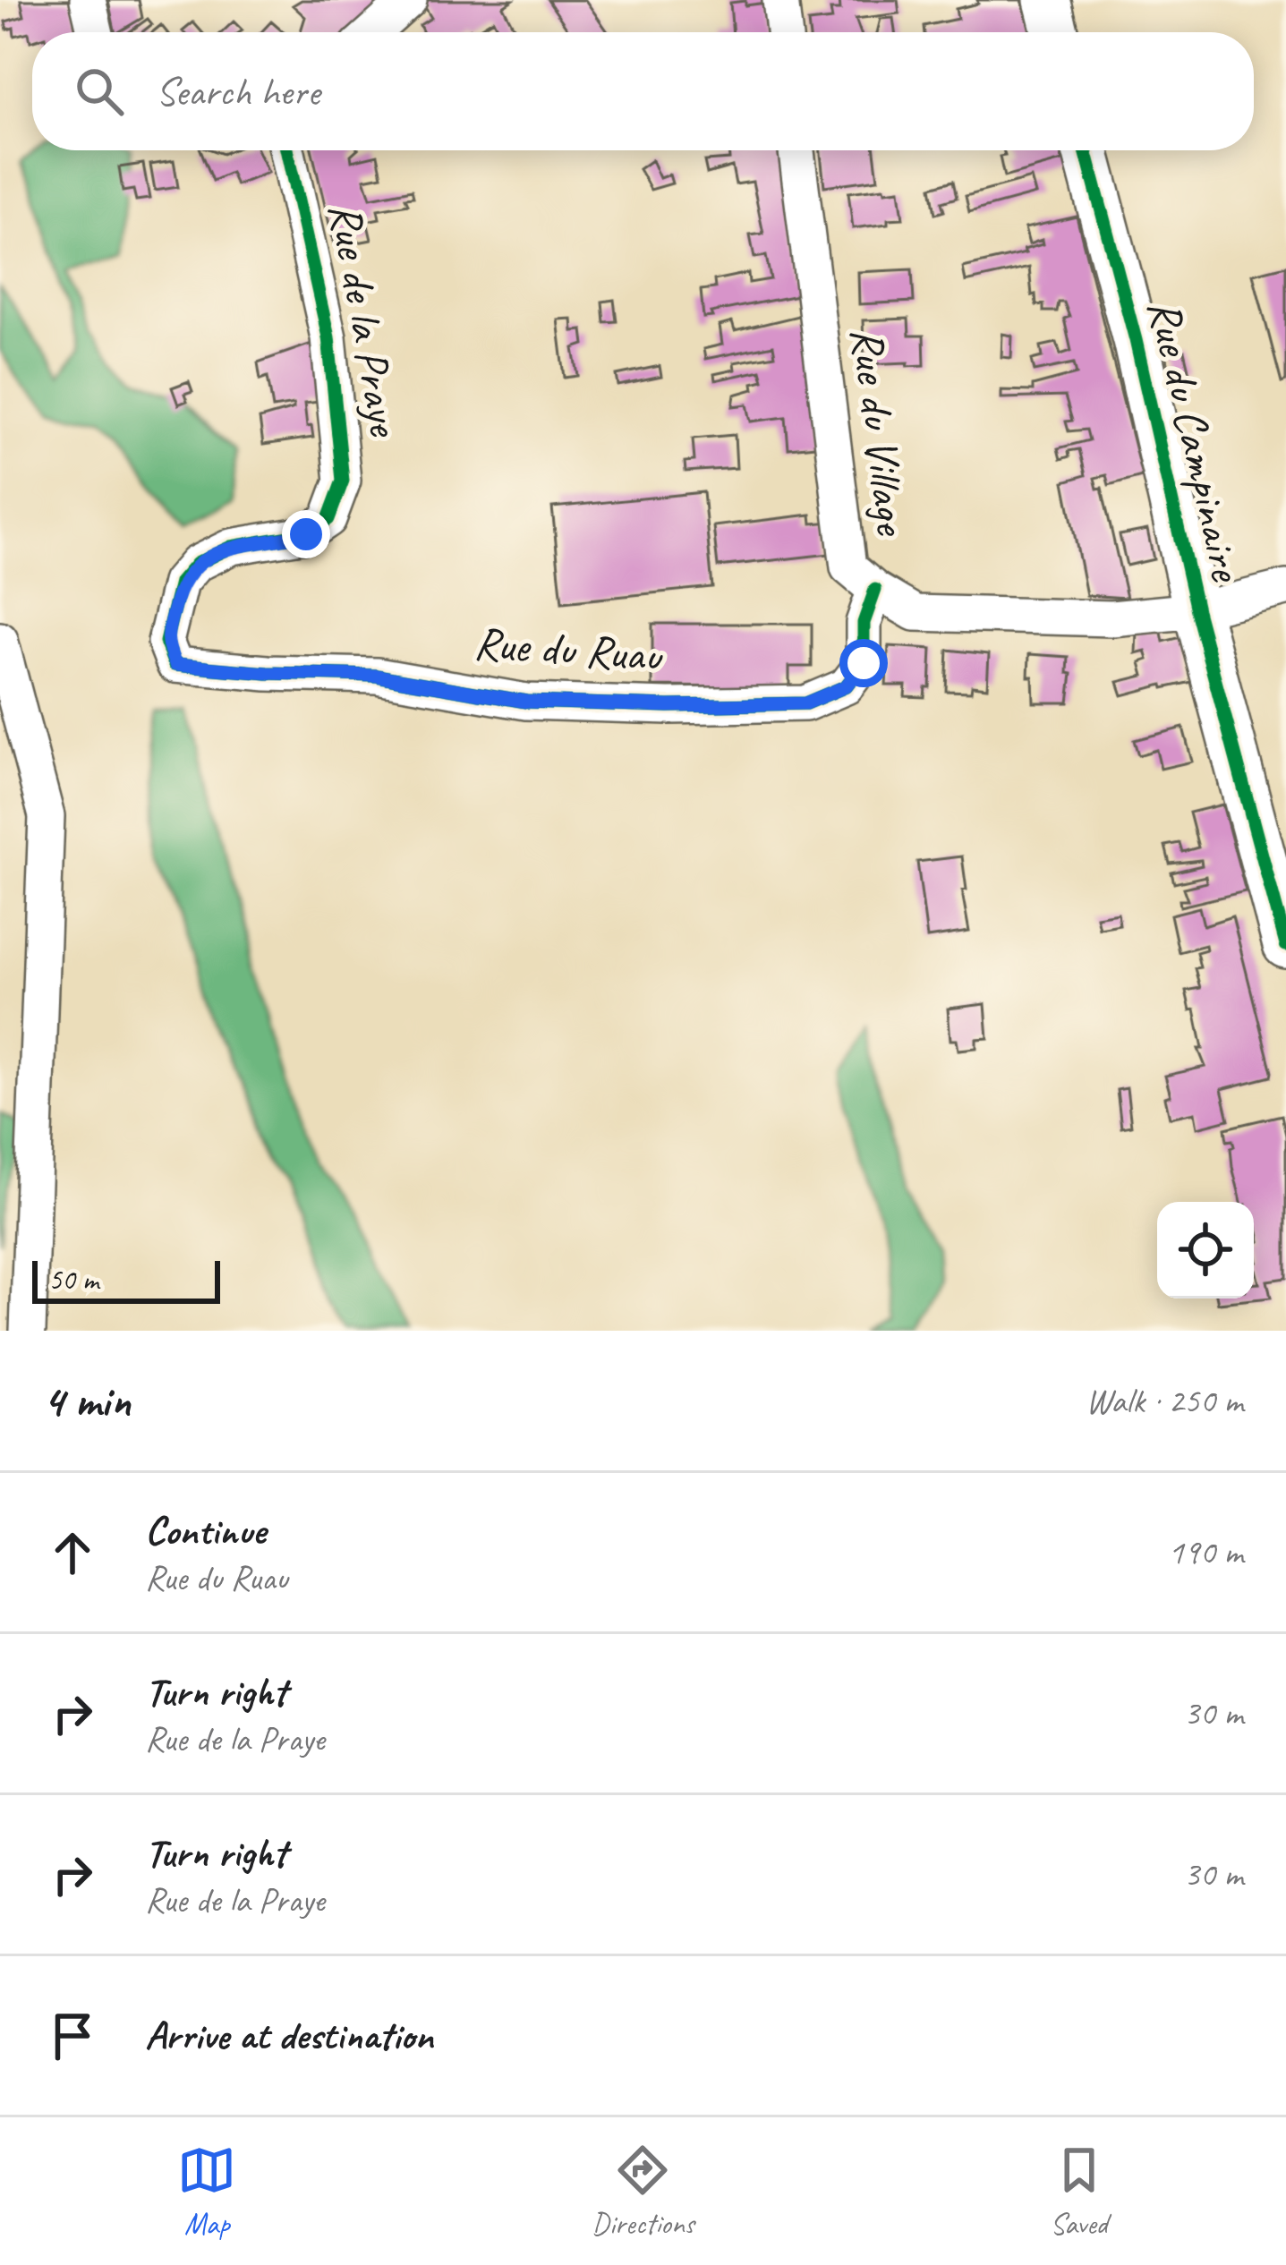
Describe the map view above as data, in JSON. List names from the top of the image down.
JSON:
{
  "streets": {
    "main road": ["Rue du Campinaire"],
    "street": ["Rue de la Praye", "Rue du Village", "Rue du Ruau"]
  },
  "crossings": [
    ["Rue de la Praye", "Rue du Ruau"],
    ["Rue du Village", "Rue du Campinaire"],
    ["Rue du Village", "Rue du Ruau"]
  ],
  "scale_bar": "50 m",
  "page": {
    "search": "Search here",
    "scale": "50 m",
    "heading": ["4 min", "Walk · 250 m"],
    "list": [
      ["Continue", "Rue du Ruau", "190 m"],
      ["Turn right", "Rue de la Praye", "30 m"],
      ["Turn right", "Rue de la Praye", "30 m"],
      "Arrive at destination"
    ],
    "nav": ["Map", "Directions", "Saved"]
  }
}
